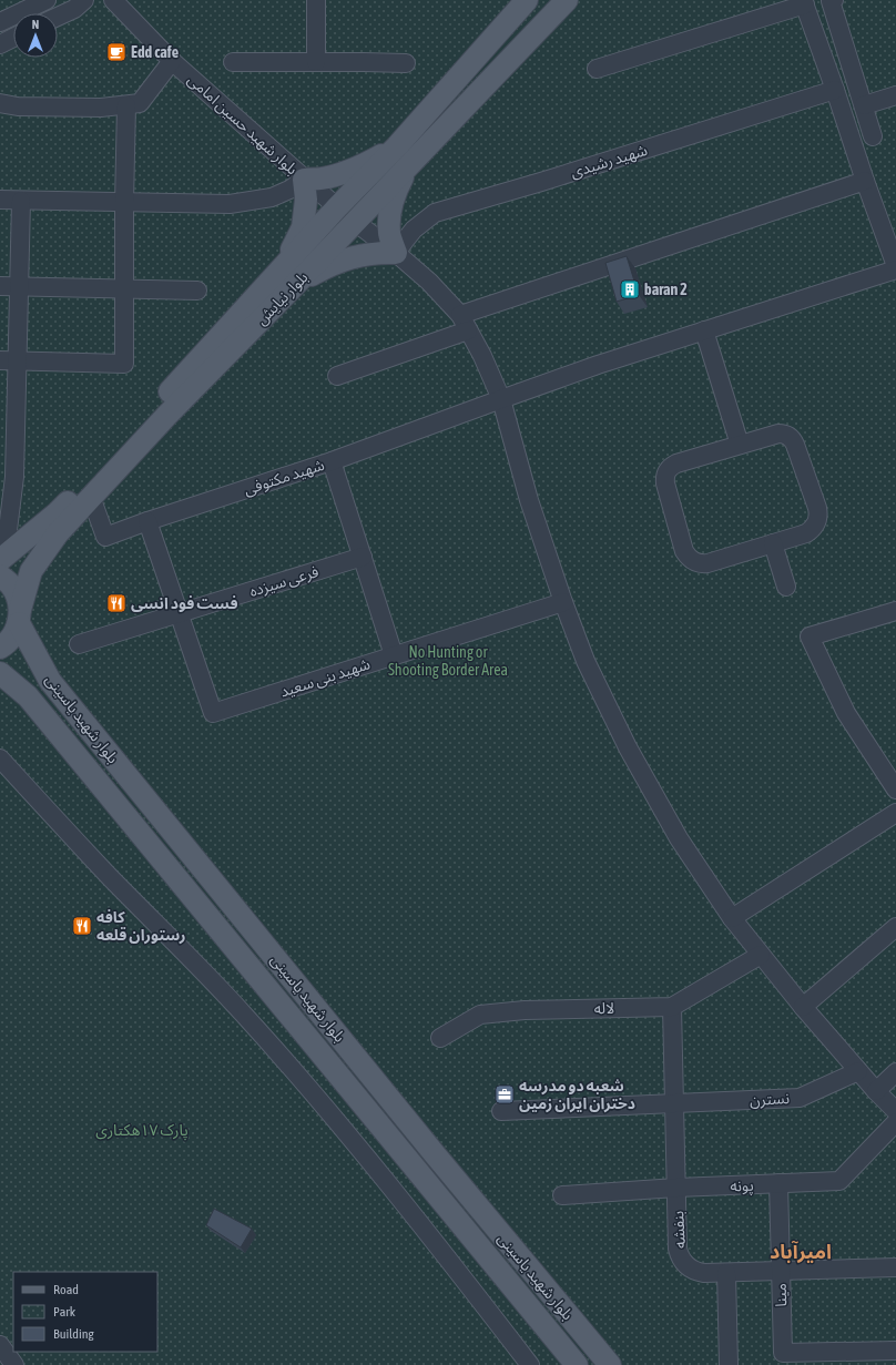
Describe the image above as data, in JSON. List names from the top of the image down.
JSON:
{
  "streets": {
    "main road": ["بلوار نیایش", "بلوار شهید یاسینی"],
    "street": [
      "بلوار شهید حسین امامی",
      "شهید رشیدی",
      "شهید مکتوفی",
      "فرعی سیزده",
      "شهید بنی سعید",
      "لاله",
      "نسترن",
      "پونه",
      "بنفشه",
      "مینا"
    ]
  },
  "crossings": [
    ["بلوار شهید حسین امامی", "بلوار نیایش"],
    ["بلوار نیایش", "شهید مکتوفی"],
    ["بلوار نیایش", "بلوار شهید یاسینی"],
    ["فرعی سیزده", "شهید بنی سعید"],
    ["لاله", "بنفشه"],
    ["نسترن", "بنفشه"],
    ["پونه", "بنفشه"],
    ["پونه", "مینا"],
    ["بنفشه", "مینا"]
  ],
  "districts": ["امیرآباد"],
  "parks": ["No Hunting or Shooting Border Area", "پارک ۱۷هکتاری"],
  "places": {
    "cafe": ["Edd cafe"],
    "building": ["baran 2"],
    "restaurant": ["فست فود انسی", "کافه رستوران قلعه"],
    "office": ["شعبه دو مدرسه دختران ایران زمین"]
  },
  "legend": ["Road", "Park", "Building"],
  "north": "top"
}
